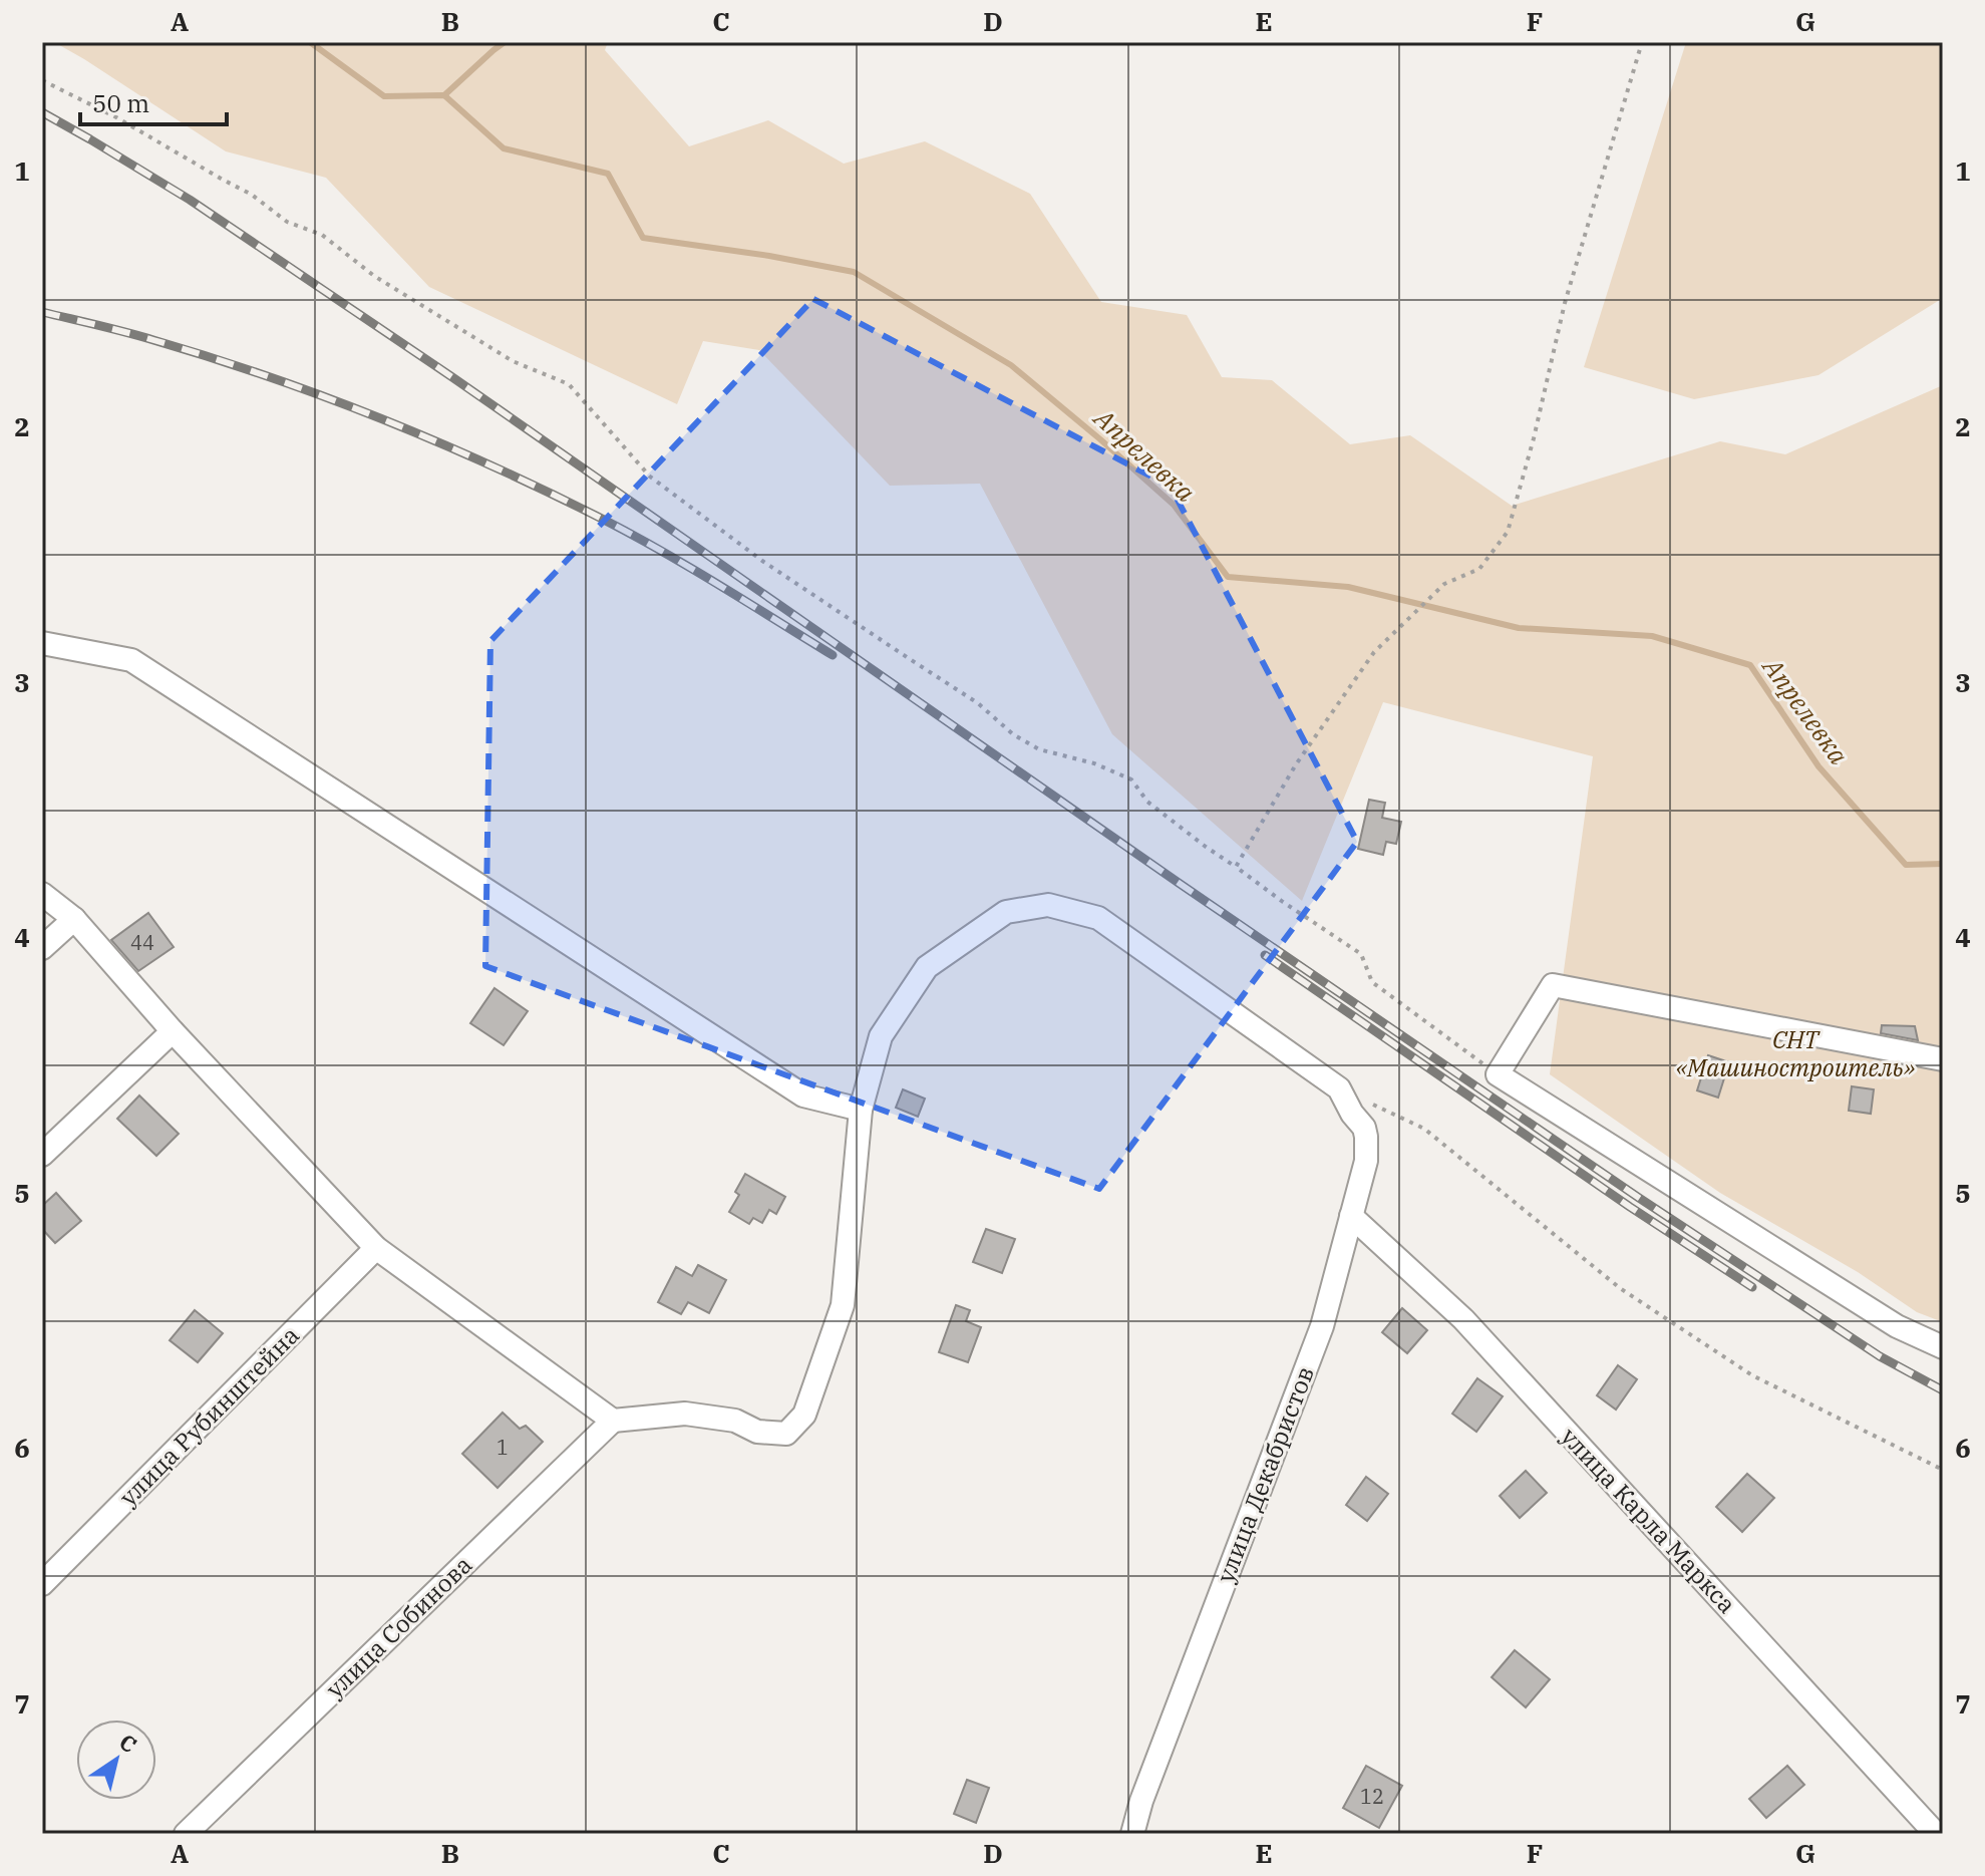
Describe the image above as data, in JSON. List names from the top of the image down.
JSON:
{
  "streets": {
    "street": [
      "улица Рубинштейна",
      "улица Декабристов",
      "улица Карла Маркса",
      "улица Собинова"
    ]
  },
  "crossings": [
    ["улица Декабристов", "улица Карла Маркса"]
  ],
  "water": ["Апрелевка"],
  "parks": ["СНТ «Машиностроитель»"],
  "house_numbers": ["44", "1", "12"],
  "scale_bar": "50 m",
  "north": "top right",
  "grid": {
    "columns": [
      "A",
      "B",
      "C",
      "D",
      "E",
      "F",
      "G"
    ],
    "rows": [
      "1",
      "2",
      "3",
      "4",
      "5",
      "6",
      "7"
    ]
  }
}
